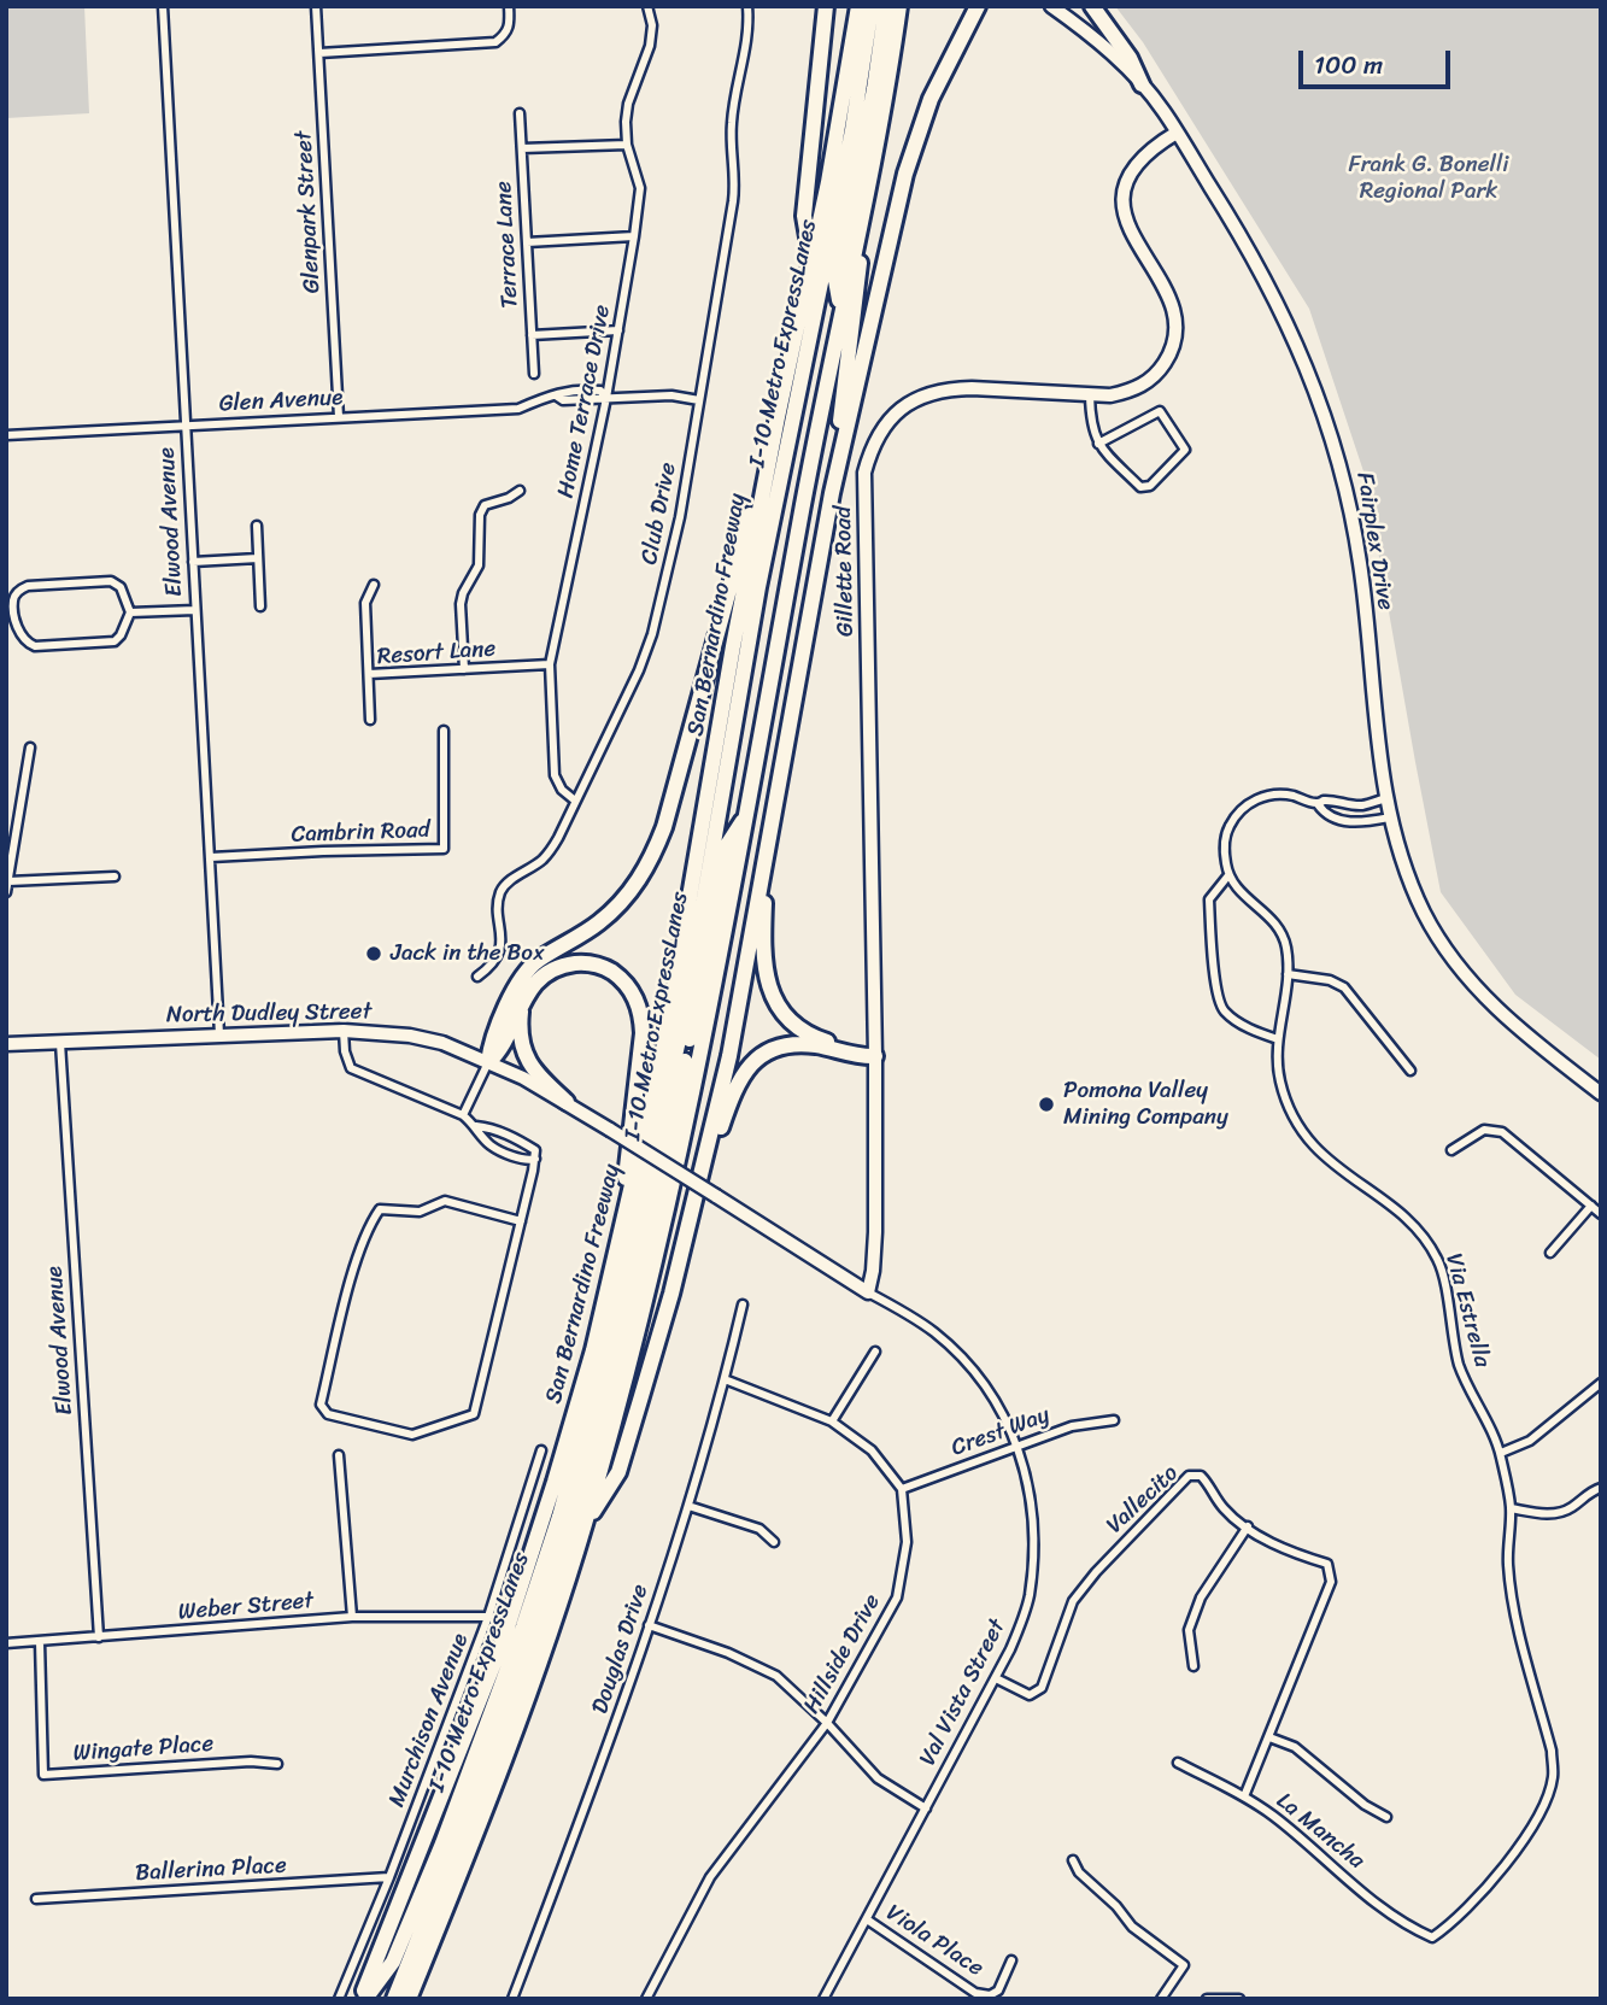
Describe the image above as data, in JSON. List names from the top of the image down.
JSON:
{
  "streets": {
    "highway": ["I-10 Metro ExpressLanes", "San Bernardino Freeway"],
    "street": [
      "Glenpark Street",
      "Terrace Lane",
      "Glen Avenue",
      "Home Terrace Drive",
      "Club Drive",
      "Elwood Avenue",
      "Fairplex Drive",
      "Gillette Road",
      "Resort Lane",
      "Cambrin Road",
      "North Dudley Street",
      "Via Estrella",
      "Crest Way",
      "Vallecito",
      "Weber Street",
      "Douglas Drive",
      "Hillside Drive",
      "Val Vista Street",
      "Murchison Avenue",
      "Wingate Place",
      "La Mancha",
      "Ballerina Place",
      "Viola Place"
    ]
  },
  "crossings": [
    ["Glenpark Street", "Glen Avenue"],
    ["I-10 Metro ExpressLanes", "San Bernardino Freeway"],
    ["Glen Avenue", "Home Terrace Drive"],
    ["Glen Avenue", "Club Drive"],
    ["Glen Avenue", "Elwood Avenue"],
    ["Home Terrace Drive", "Club Drive"],
    ["Home Terrace Drive", "Resort Lane"],
    ["Elwood Avenue", "Cambrin Road"],
    ["Elwood Avenue", "North Dudley Street"],
    ["Elwood Avenue", "Weber Street"],
    ["Fairplex Drive", "Gillette Road"],
    ["Gillette Road", "North Dudley Street"],
    ["Gillette Road", "Val Vista Street"],
    ["North Dudley Street", "Val Vista Street"],
    ["Via Estrella", "La Mancha"],
    ["Crest Way", "Hillside Drive"],
    ["Crest Way", "Val Vista Street"],
    ["Vallecito", "Val Vista Street"],
    ["Vallecito", "La Mancha"],
    ["Weber Street", "Murchison Avenue"],
    ["Weber Street", "Wingate Place"],
    ["Val Vista Street", "Viola Place"],
    ["Murchison Avenue", "Ballerina Place"]
  ],
  "parks": ["Frank G. Bonelli Regional Park"],
  "places": ["Jack in the Box", "Pomona Valley Mining Company"],
  "scale_bar": "100 m"
}
